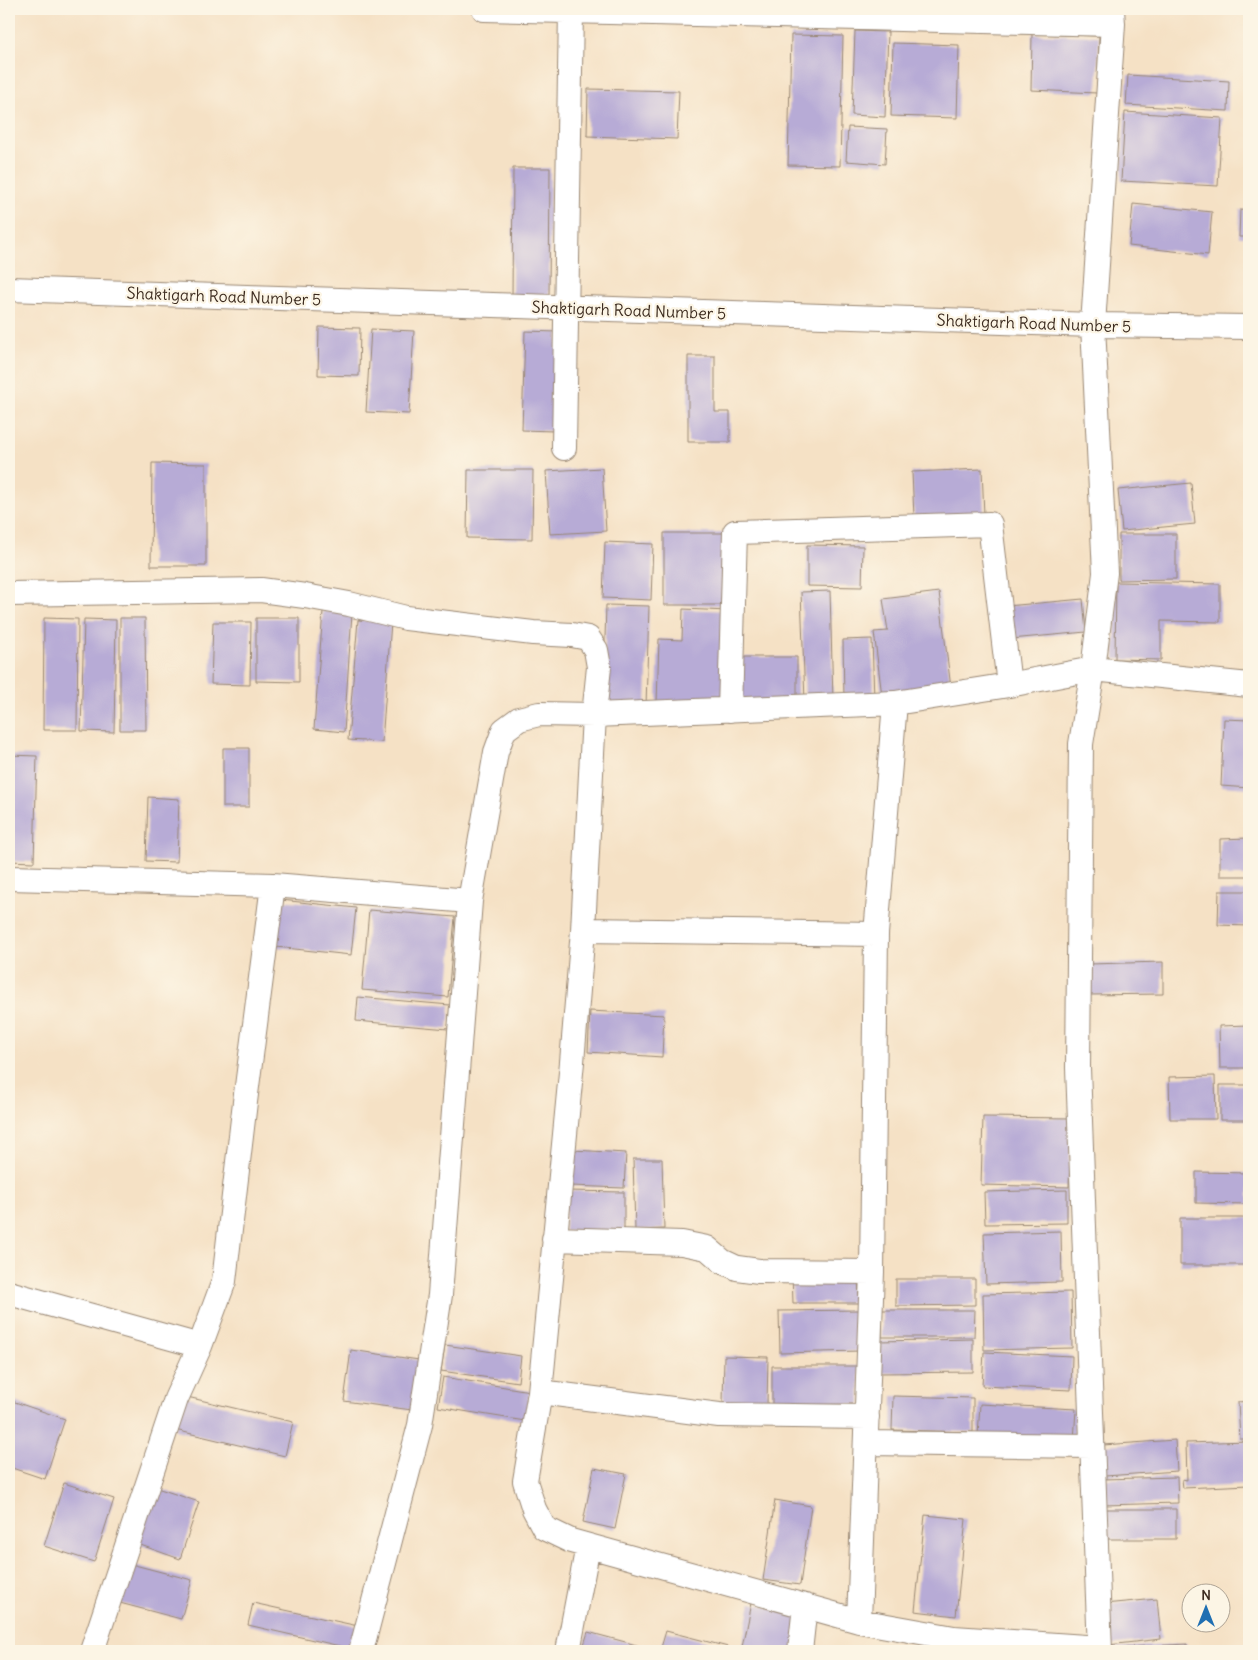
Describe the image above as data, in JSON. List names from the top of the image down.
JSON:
{
  "streets": {
    "street": ["Shaktigarh Road Number 5"]
  },
  "north": "top"
}
